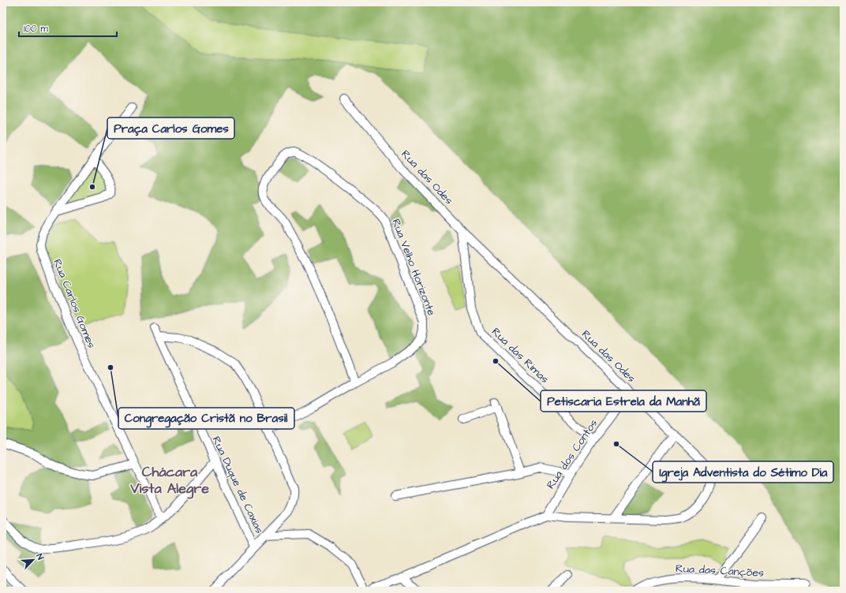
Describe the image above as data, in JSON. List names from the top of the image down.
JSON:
{
  "streets": {
    "street": [
      "Rua das Odes",
      "Rua Velho Horizonte",
      "Rua Carlos Gomes",
      "Rua das Rimas",
      "Rua dos Contos",
      "Rua Duque de Caxias",
      "Rua das Canções"
    ]
  },
  "crossings": [
    ["Rua das Odes", "Rua das Rimas"],
    ["Rua das Odes", "Rua dos Contos"],
    ["Rua das Rimas", "Rua dos Contos"]
  ],
  "districts": ["Chácara Vista Alegre"],
  "places": [
    "Praça Carlos Gomes",
    "Petiscaria Estrela da Manhã",
    "Congregação Cristã no Brasil",
    "Igreja Adventista do Sétimo Dia"
  ],
  "scale_bar": "100 m",
  "north": "top right"
}
